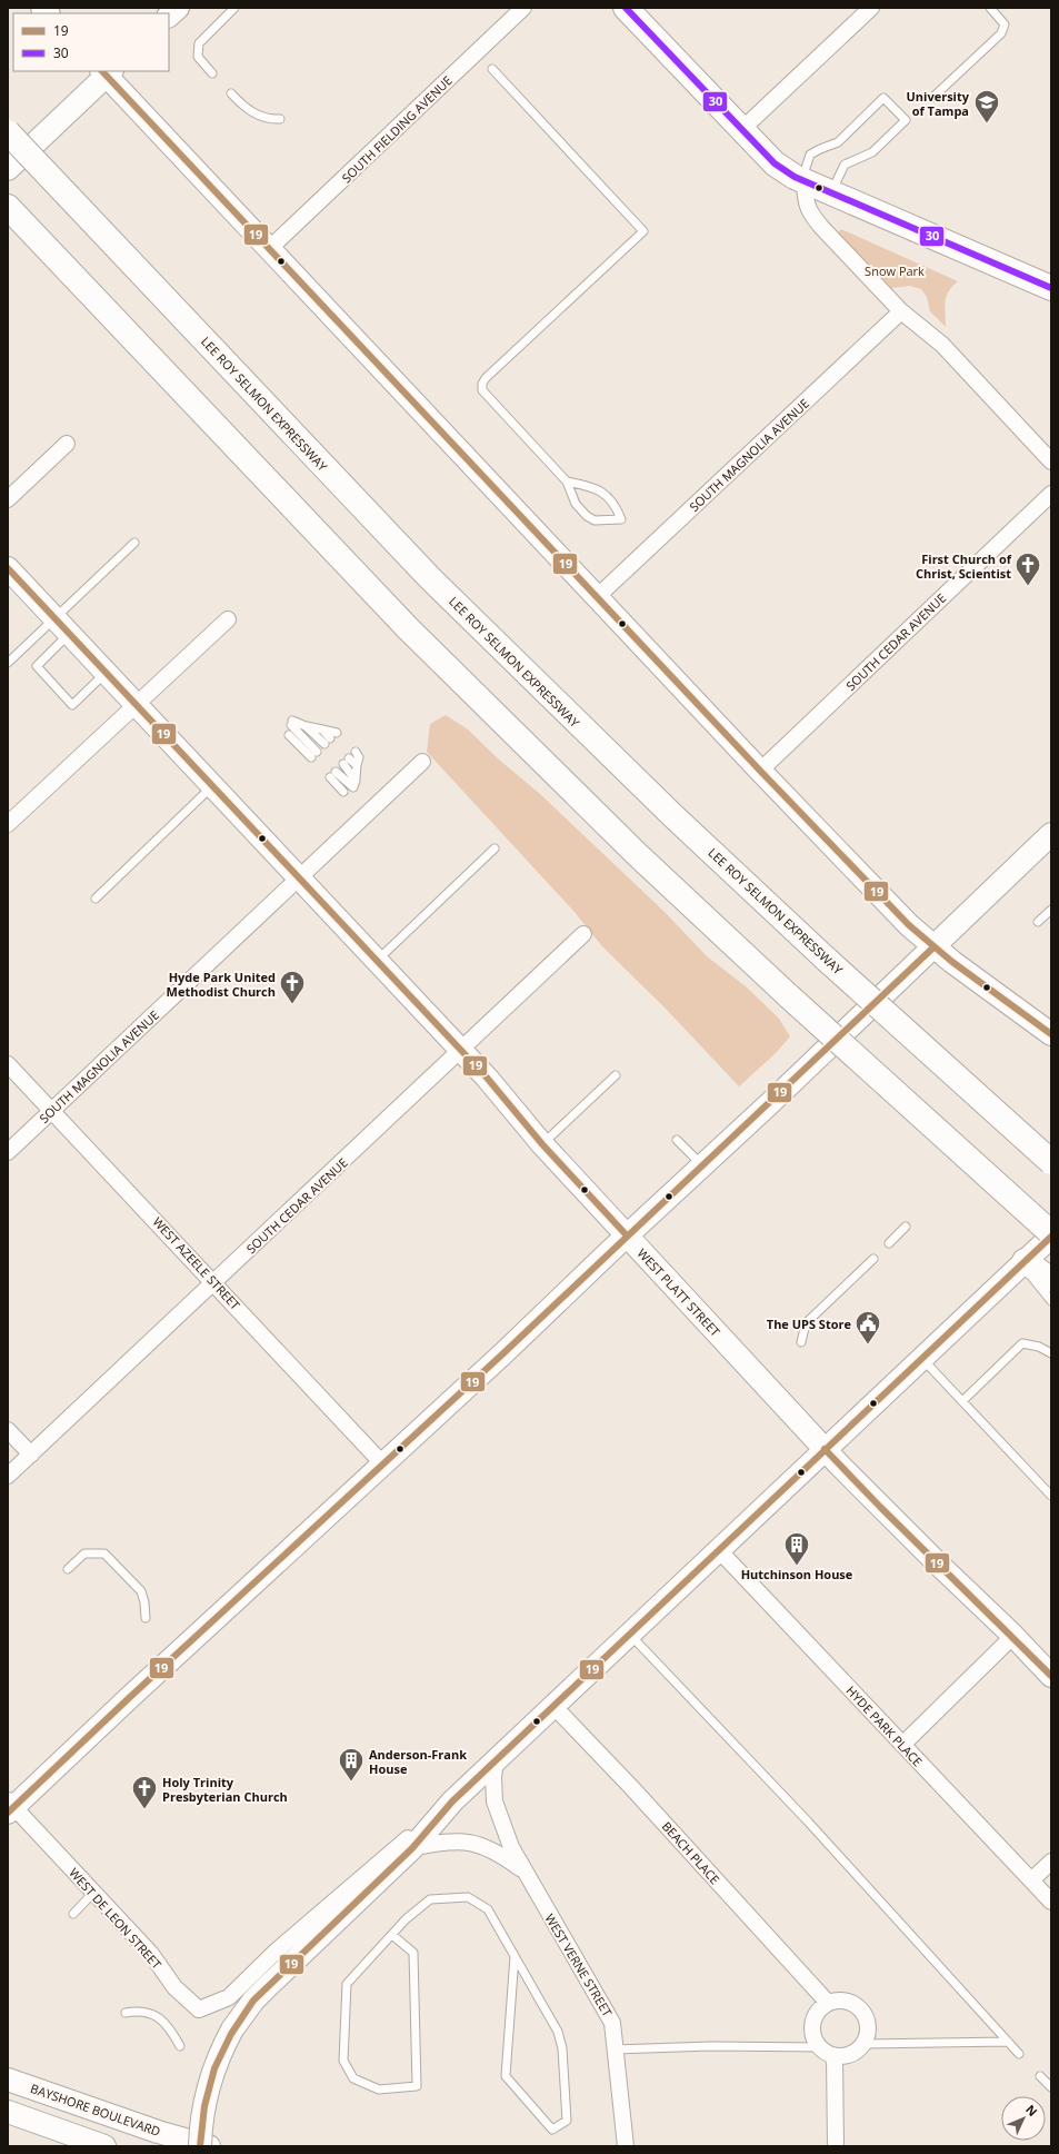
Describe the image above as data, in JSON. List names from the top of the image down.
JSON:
{
  "streets": {
    "main road": ["LEE ROY SELMON EXPRESSWAY", "WEST PLATT STREET", "BAYSHORE BOULEVARD"],
    "street": [
      "SOUTH FIELDING AVENUE",
      "SOUTH MAGNOLIA AVENUE",
      "SOUTH CEDAR AVENUE",
      "WEST AZEELE STREET",
      "HYDE PARK PLACE",
      "BEACH PLACE",
      "WEST DE LEON STREET",
      "WEST VERNE STREET"
    ]
  },
  "crossings": [
    ["SOUTH MAGNOLIA AVENUE", "WEST AZEELE STREET"],
    ["SOUTH MAGNOLIA AVENUE", "WEST PLATT STREET"],
    ["SOUTH CEDAR AVENUE", "WEST AZEELE STREET"],
    ["SOUTH CEDAR AVENUE", "WEST PLATT STREET"]
  ],
  "parks": ["Snow Park"],
  "places": {
    "school or university": ["University of Tampa"],
    "church": ["First Church of Christ, Scientist", "Hyde Park United Methodist Church", "Holy Trinity Presbyterian Church"],
    "public building": ["The UPS Store"],
    "building": ["Hutchinson House", "Anderson-Frank House"]
  },
  "lines": ["transit line 30", "transit line 19"],
  "legend": ["19", "30"],
  "north": "top right"
}
